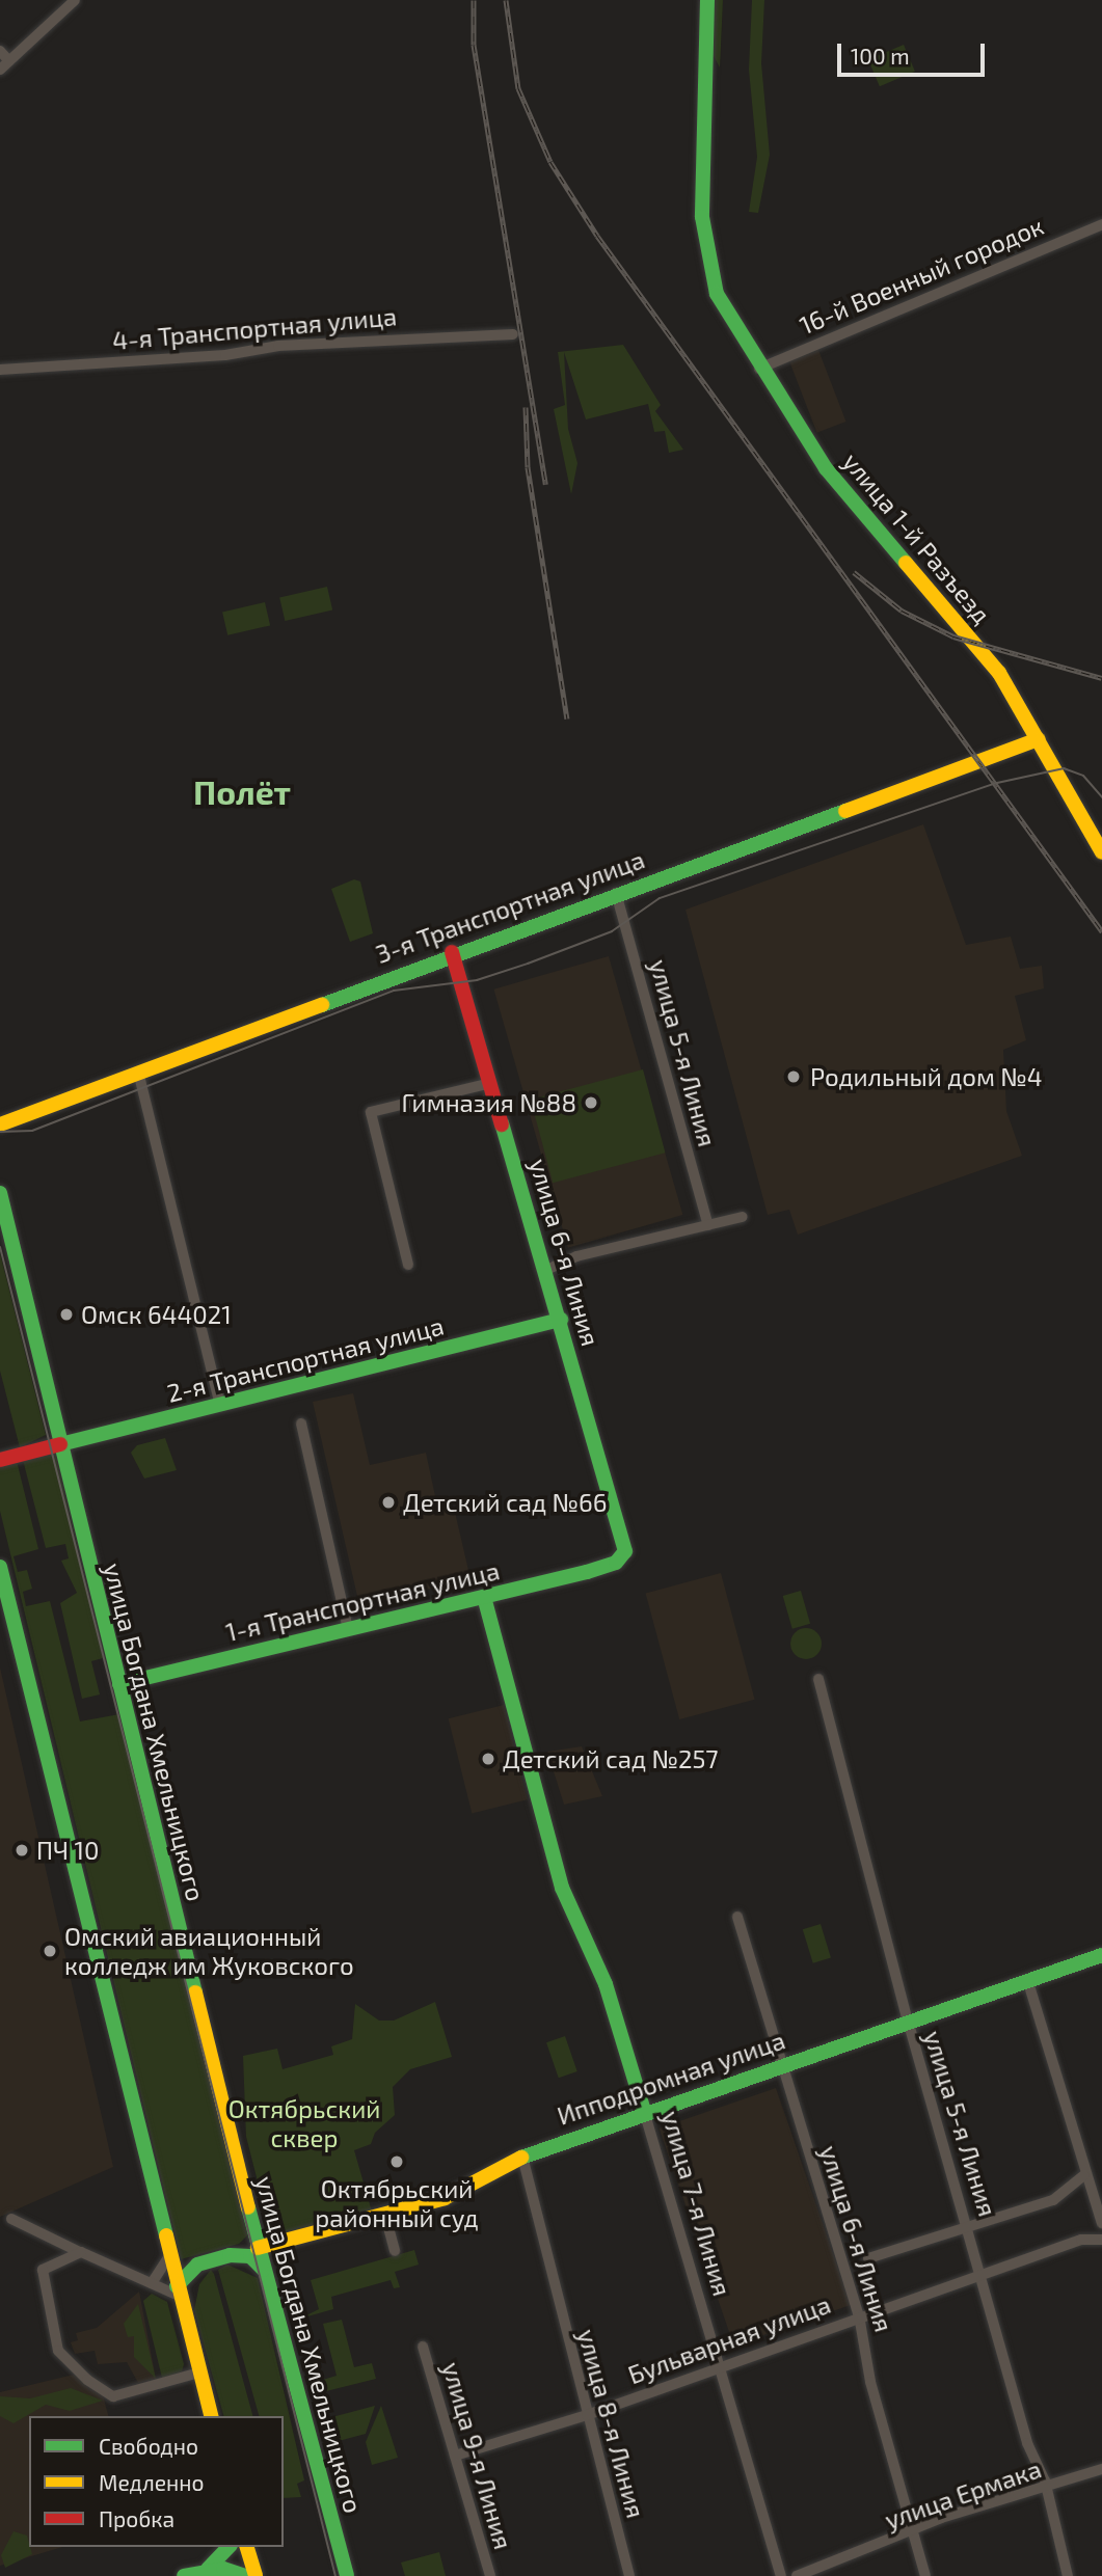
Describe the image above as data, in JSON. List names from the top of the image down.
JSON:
{
  "streets": {
    "main road": [
      "улица 1-й Разъезд",
      "3-я Транспортная улица",
      "улица 6-я Линия",
      "2-я Транспортная улица",
      "1-я Транспортная улица",
      "улица Богдана Хмельницкого",
      "Ипподромная улица",
      "улица 7-я Линия"
    ],
    "street": [
      "16-й Военный городок",
      "4-я Транспортная улица",
      "улица 5-я Линия",
      "Бульварная улица",
      "улица 8-я Линия",
      "улица 9-я Линия",
      "улица Ермака"
    ]
  },
  "crossings": [
    ["16-й Военный городок", "улица 1-й Разъезд"],
    ["улица 1-й Разъезд", "3-я Транспортная улица"],
    ["3-я Транспортная улица", "улица 5-я Линия"],
    ["3-я Транспортная улица", "улица 6-я Линия"],
    ["улица 5-я Линия", "Ипподромная улица"],
    ["улица 5-я Линия", "Бульварная улица"],
    ["улица 5-я Линия", "улица Ермака"],
    ["улица 6-я Линия", "2-я Транспортная улица"],
    ["улица 6-я Линия", "1-я Транспортная улица"],
    ["улица 6-я Линия", "Ипподромная улица"],
    ["улица 6-я Линия", "Бульварная улица"],
    ["улица 6-я Линия", "улица Ермака"],
    ["2-я Транспортная улица", "улица Богдана Хмельницкого"],
    ["1-я Транспортная улица", "улица Богдана Хмельницкого"],
    ["1-я Транспортная улица", "улица 7-я Линия"],
    ["улица Богдана Хмельницкого", "Ипподромная улица"],
    ["Ипподромная улица", "улица 7-я Линия"],
    ["Ипподромная улица", "улица 8-я Линия"],
    ["улица 7-я Линия", "Бульварная улица"],
    ["Бульварная улица", "улица 8-я Линия"],
    ["Бульварная улица", "улица 9-я Линия"]
  ],
  "districts": ["Полёт"],
  "parks": ["Октябрьский сквер"],
  "places": [
    "Родильный дом №4",
    "Гимназия №88",
    "Омск 644021",
    "Детский сад №66",
    "Детский сад №257",
    "ПЧ 10",
    "Омский авиационный колледж им Жуковского",
    "Октябрьский районный суд"
  ],
  "legend": ["Свободно", "Медленно", "Пробка"],
  "scale_bar": "100 m"
}
